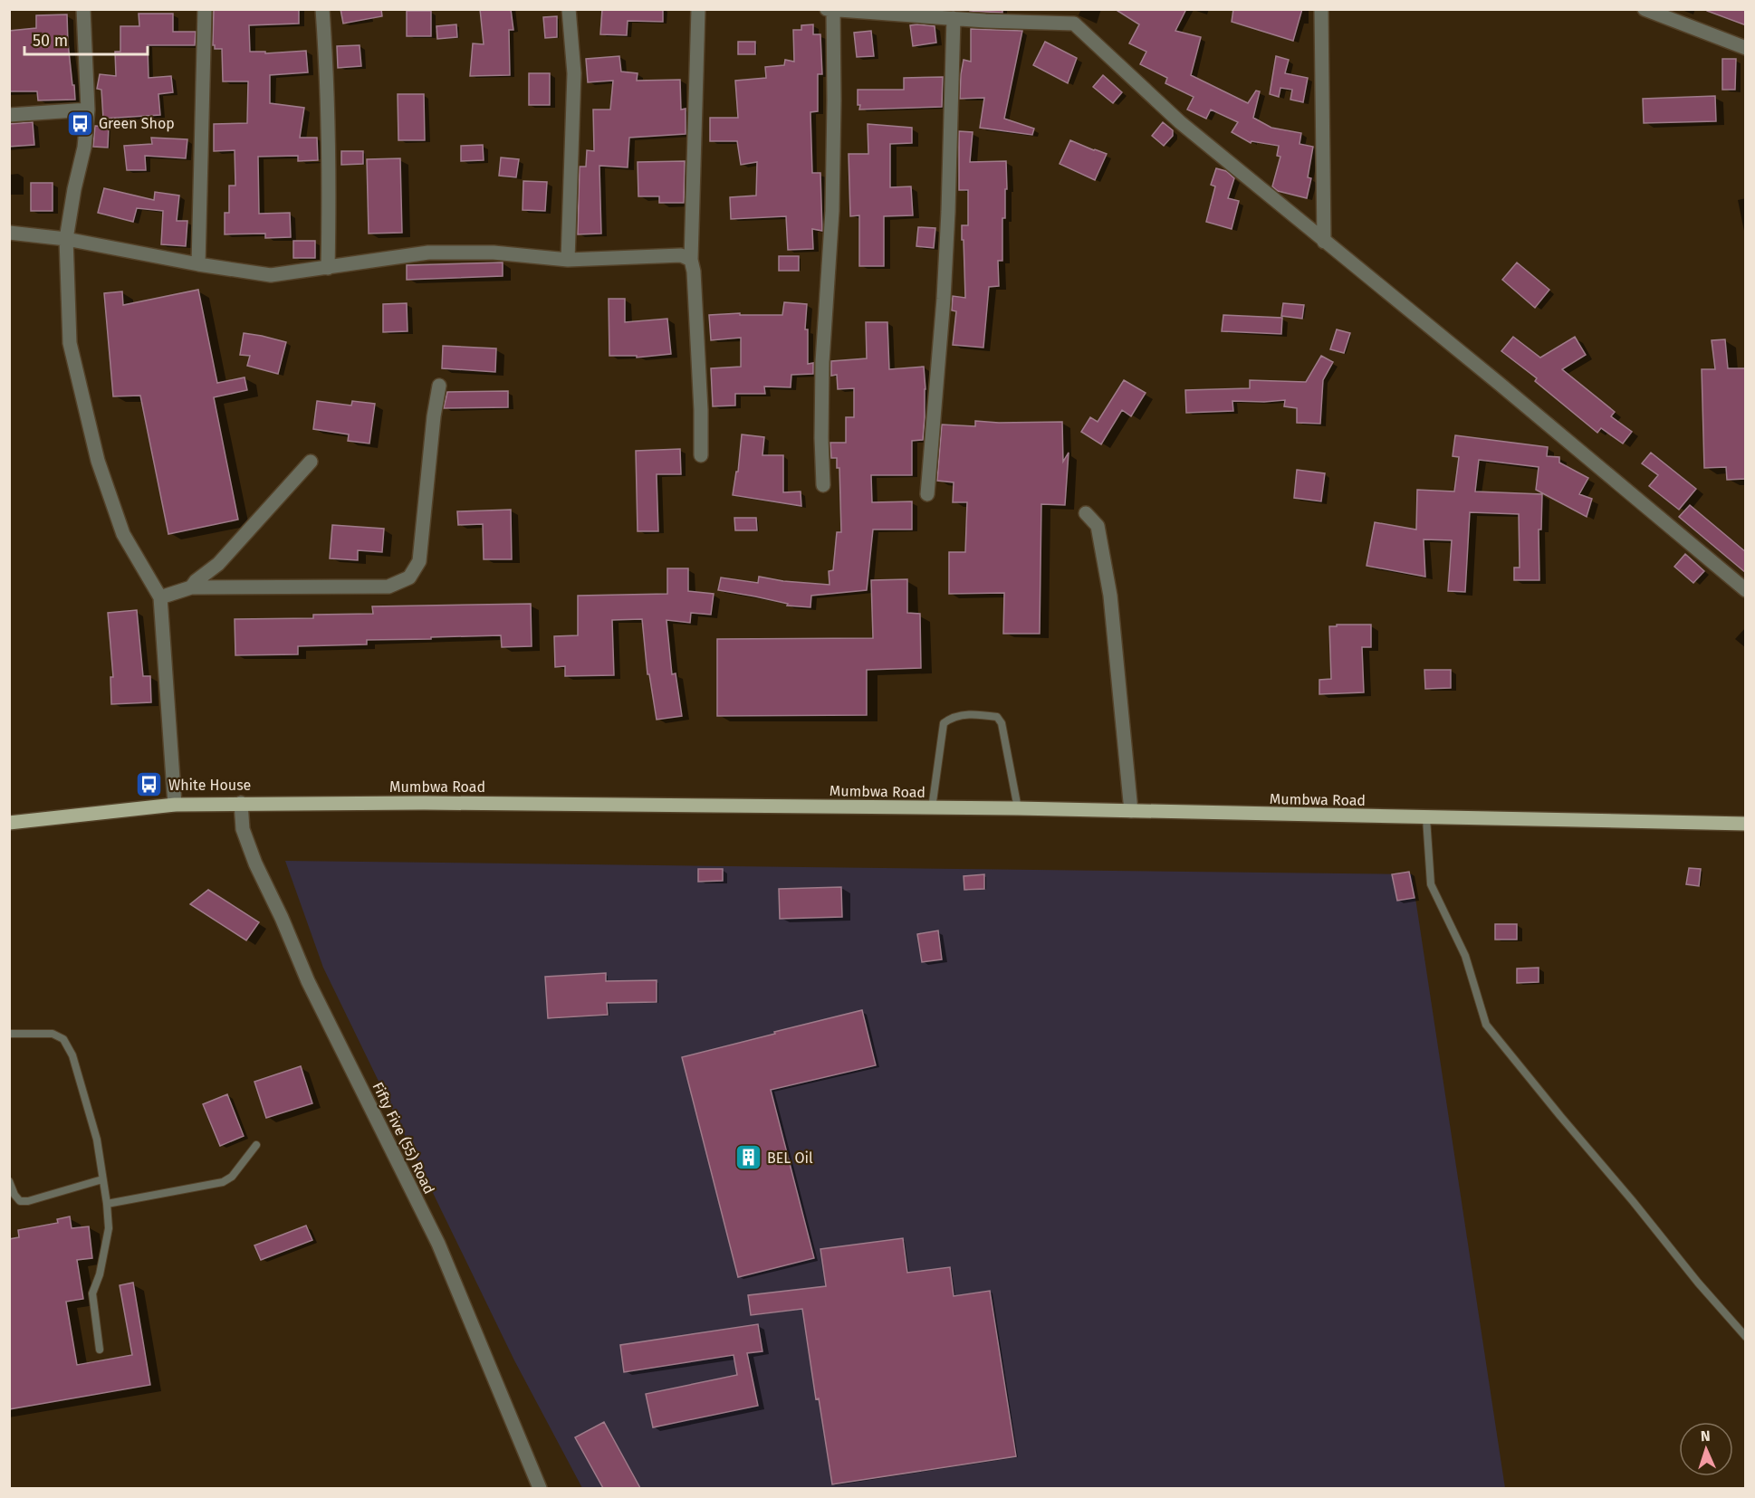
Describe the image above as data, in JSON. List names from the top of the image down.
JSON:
{
  "streets": {
    "main road": ["Mumbwa Road"],
    "street": ["Fifty Five (55) Road"]
  },
  "crossings": [
    ["Mumbwa Road", "Fifty Five (55) Road"]
  ],
  "places": {
    "bus stop": ["Green Shop", "White House"],
    "building": ["BEL Oil"]
  },
  "scale_bar": "50 m",
  "north": "top"
}
